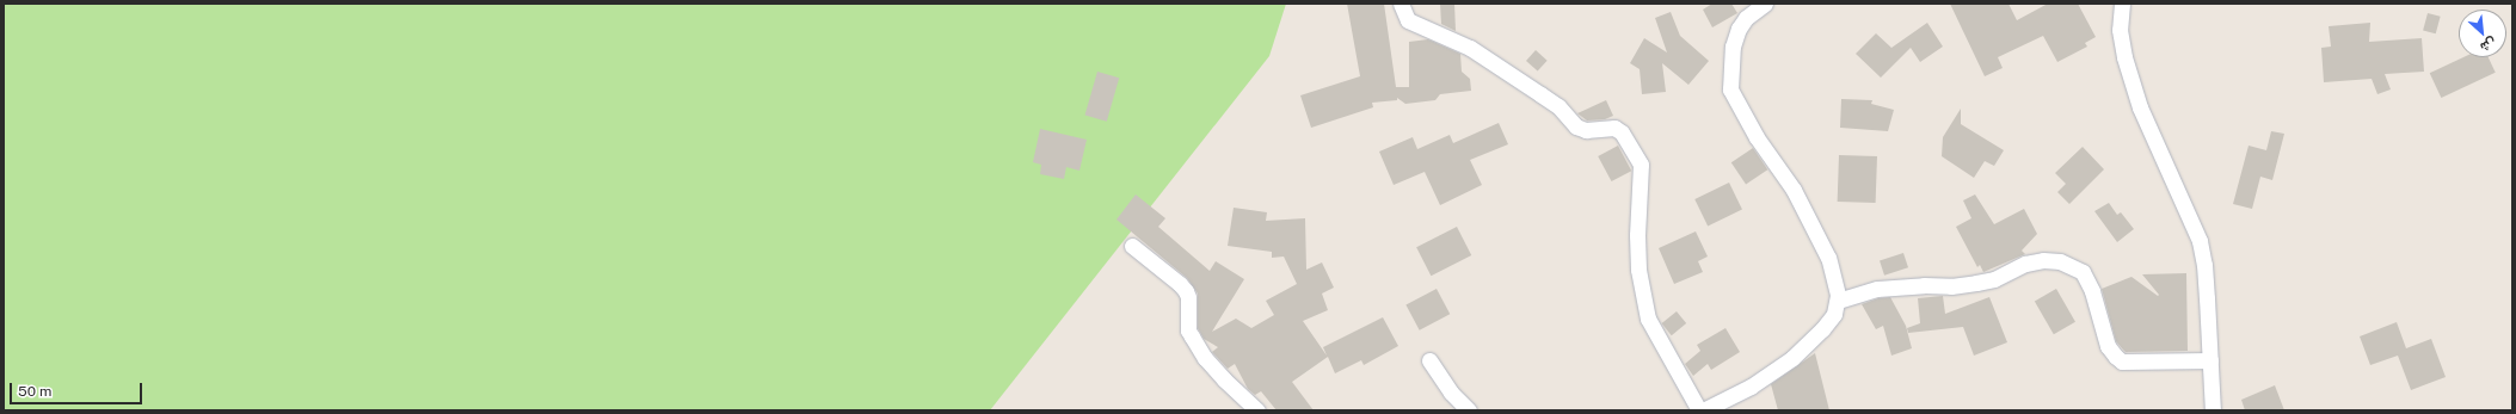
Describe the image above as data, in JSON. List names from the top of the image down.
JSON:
{
  "scale_bar": "50 m",
  "north": "bottom right"
}
